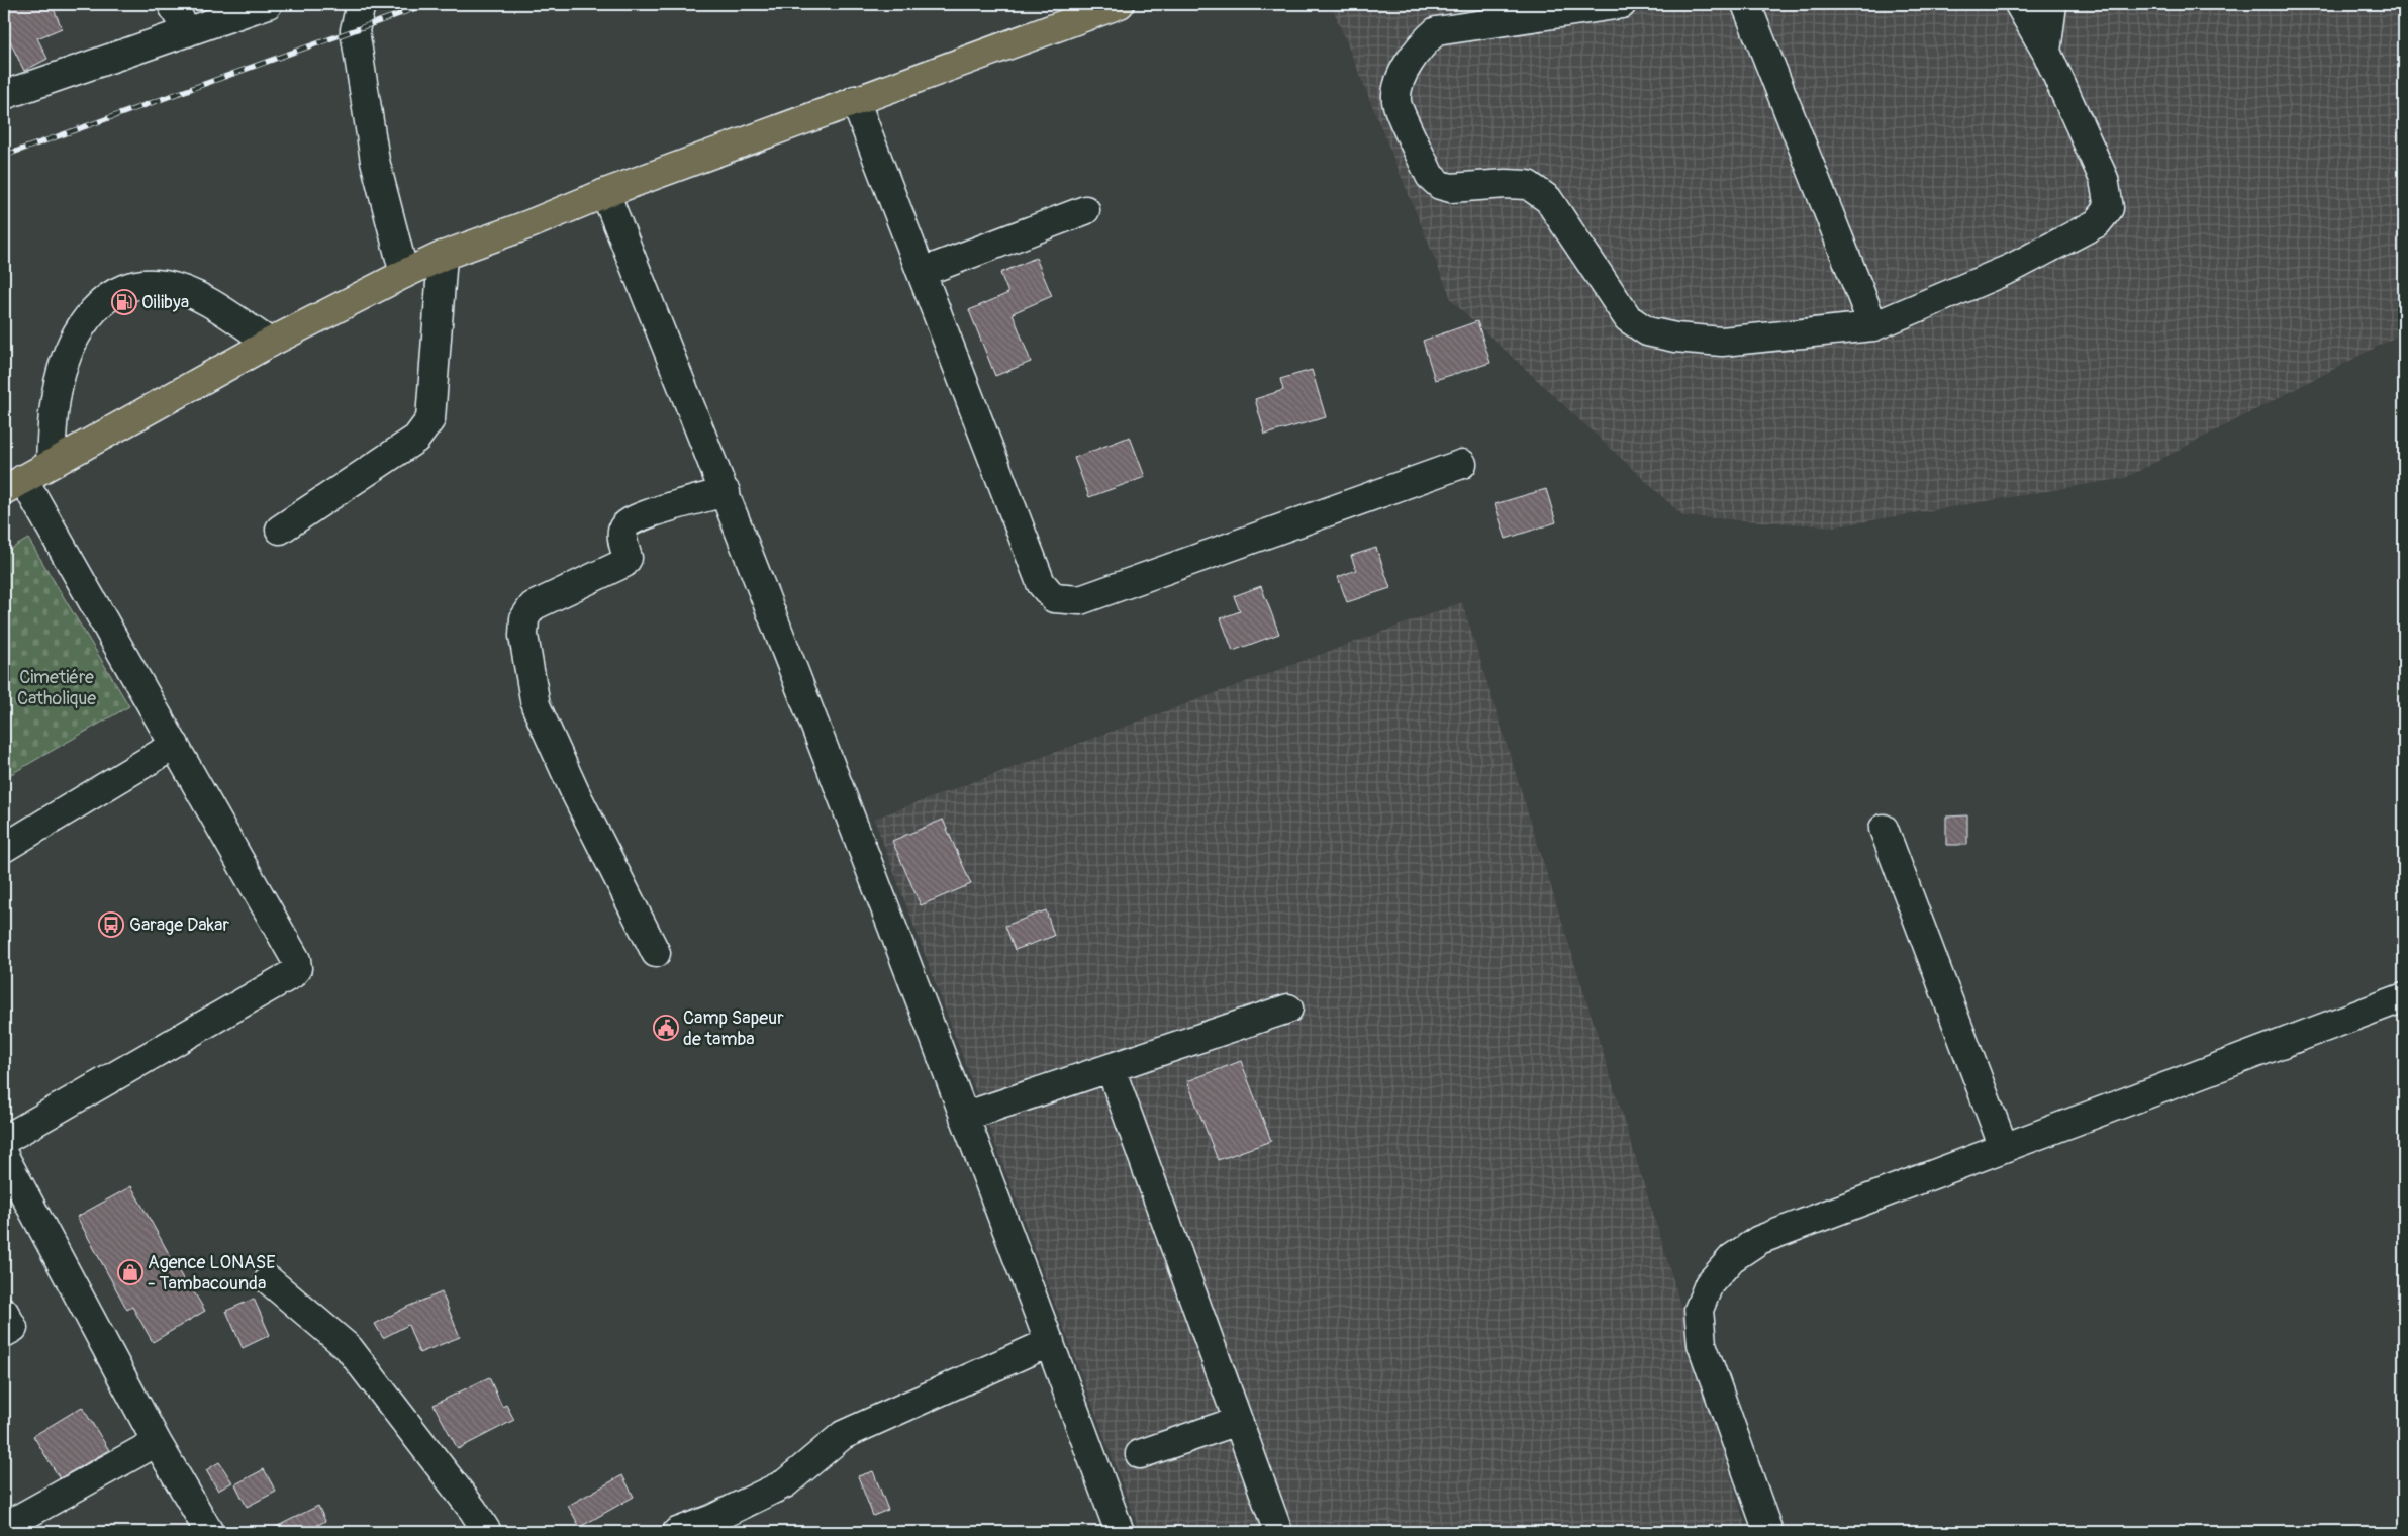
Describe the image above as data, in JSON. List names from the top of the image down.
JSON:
{
  "parks": ["Cimetiére Catholique"],
  "places": {
    "fuel station": ["Oilibya"],
    "bus stop": ["Garage Dakar"],
    "public building": ["Camp Sapeur de tamba"],
    "shop": ["Agence LONASE - Tambacounda"]
  }
}
